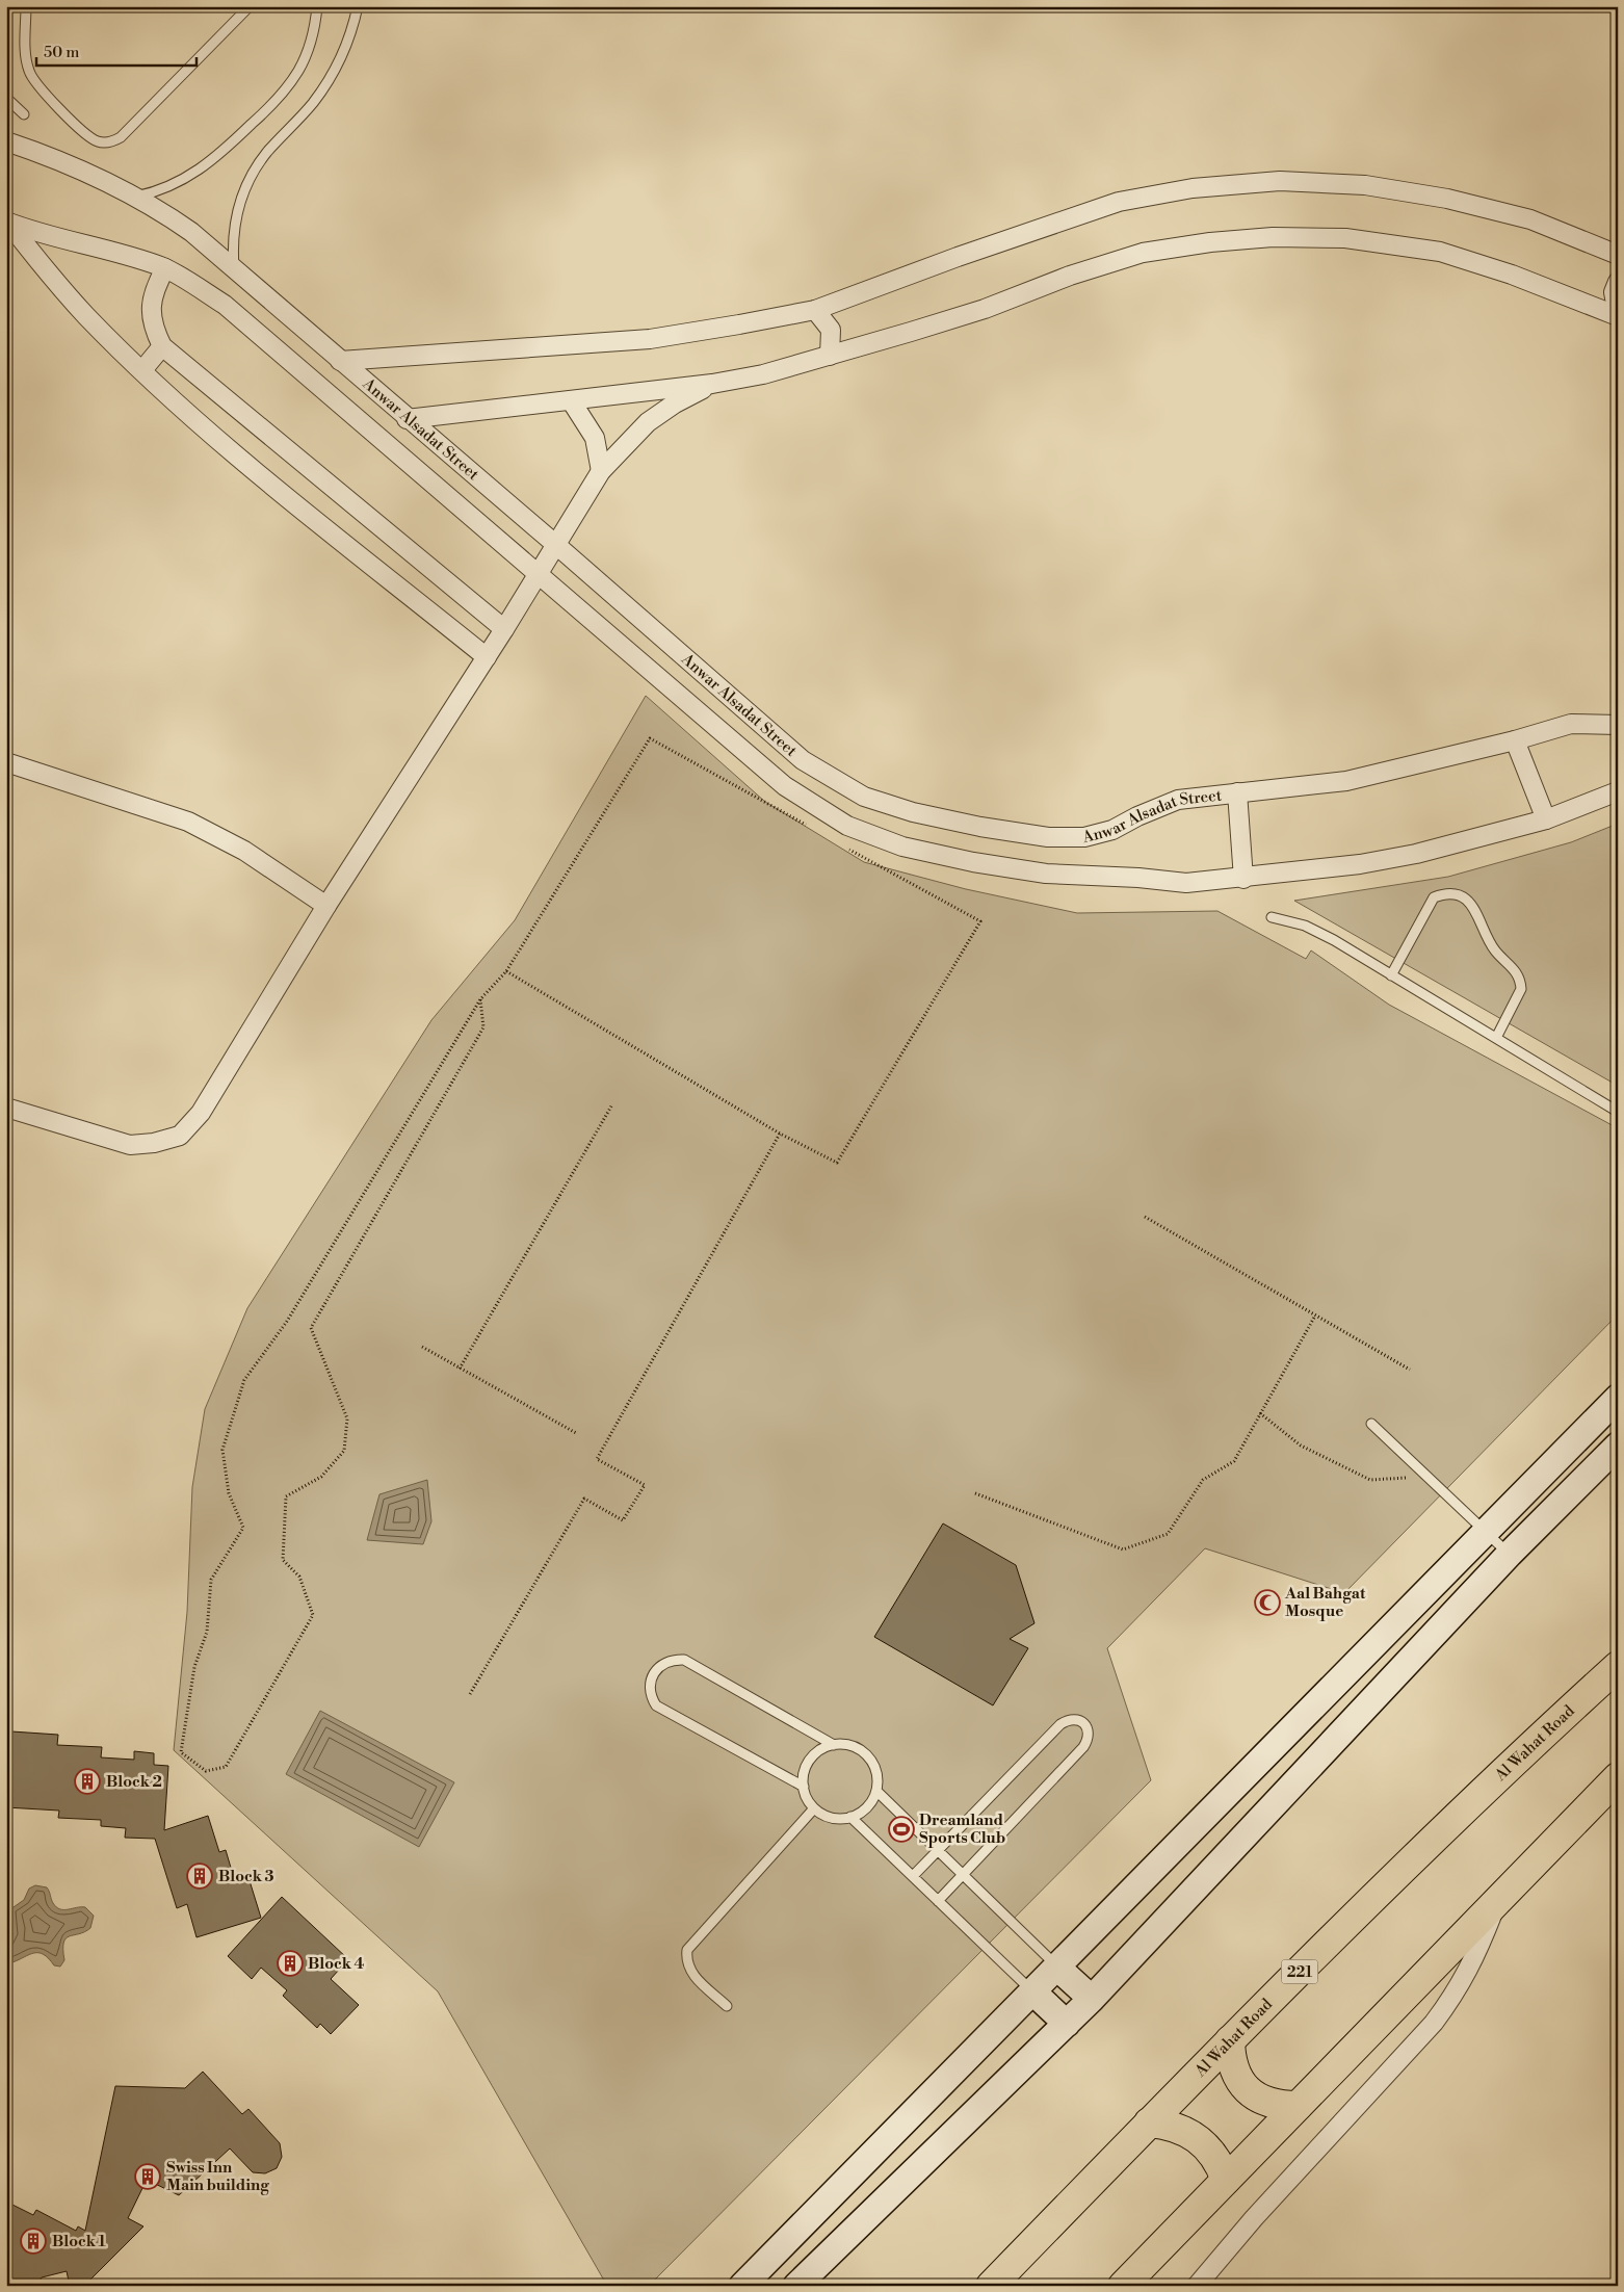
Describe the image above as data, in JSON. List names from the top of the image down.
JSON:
{
  "streets": {
    "highway": ["Al Wahat Road", "221"],
    "street": ["Anwar Alsadat Street"]
  },
  "places": {
    "mosque": ["Aal Bahgat Mosque"],
    "building": [
      "Block 2",
      "Block 3",
      "Block 4",
      "Swiss Inn Main building",
      "Block 1"
    ],
    "sports": ["Dreamland Sports Club"]
  },
  "scale_bar": "50 m"
}
